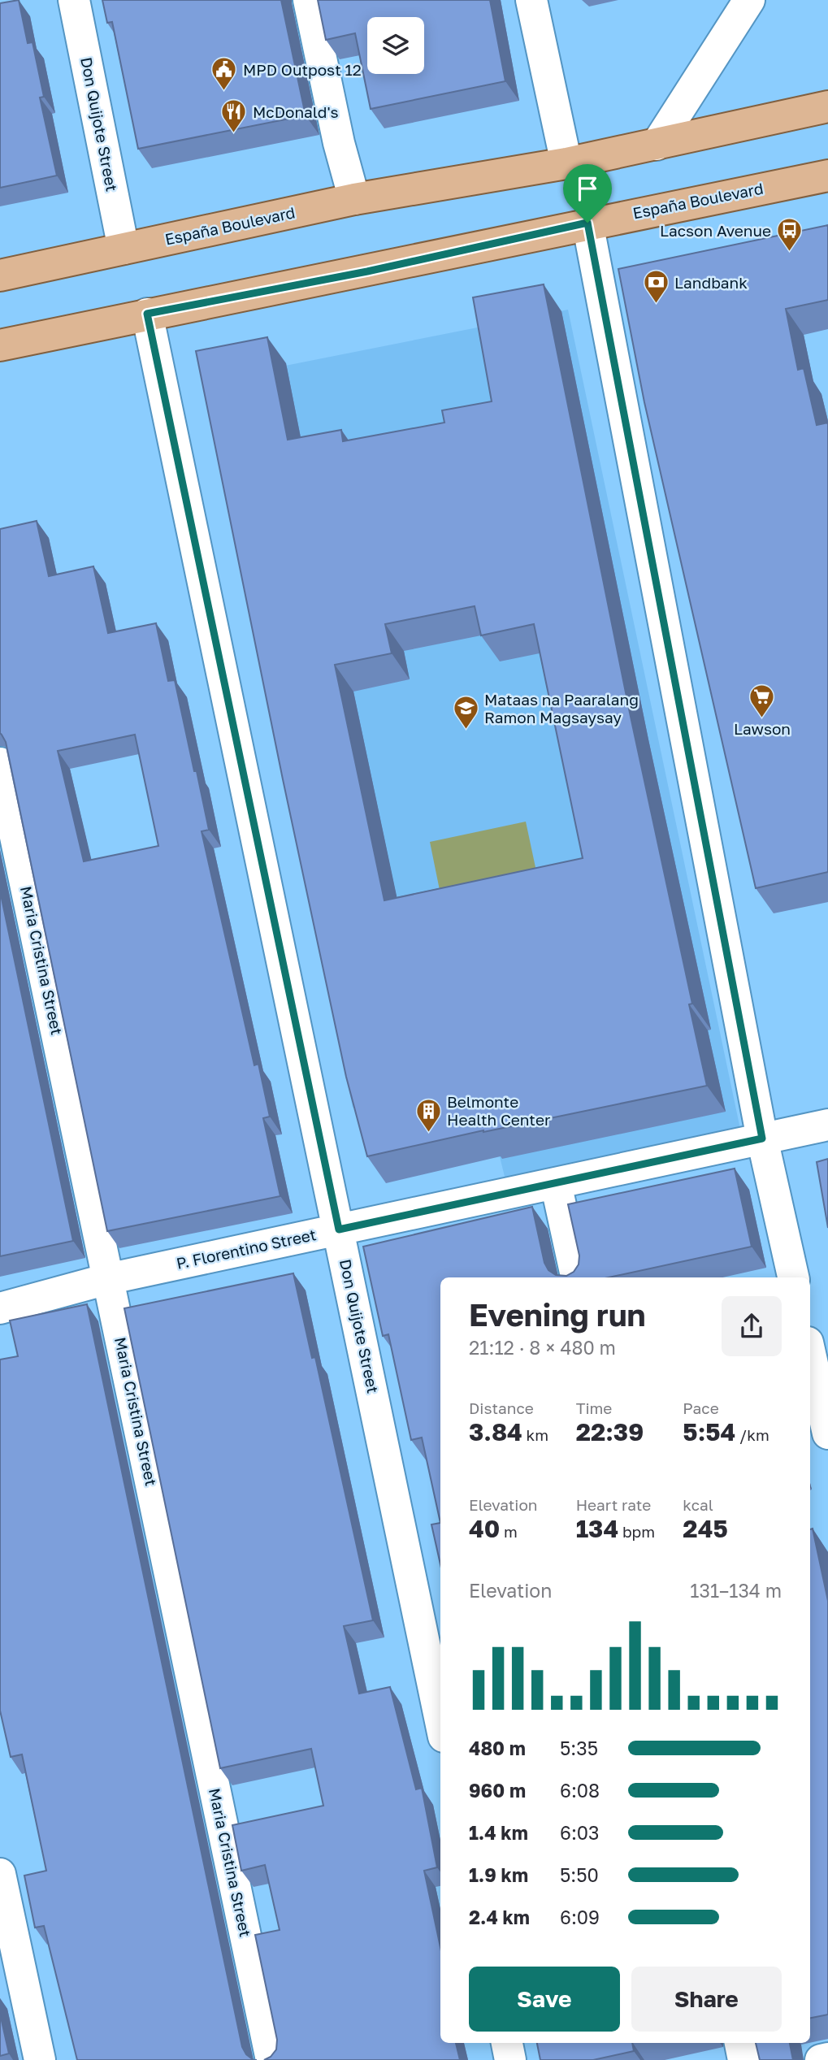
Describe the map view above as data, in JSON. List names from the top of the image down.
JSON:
{
  "streets": {
    "main road": ["España Boulevard"],
    "street": ["Don Quijote Street", "Maria Cristina Street", "P. Florentino Street"]
  },
  "crossings": [
    ["Don Quijote Street", "España Boulevard"],
    ["Don Quijote Street", "P. Florentino Street"],
    ["Maria Cristina Street", "P. Florentino Street"]
  ],
  "places": {
    "public building": ["MPD Outpost 12"],
    "restaurant": ["McDonald's"],
    "bus stop": ["Lacson Avenue"],
    "bank": ["Landbank"],
    "supermarket": ["Lawson"],
    "school or university": ["Mataas na Paaralang Ramon Magsaysay"],
    "building": ["Belmonte Health Center"]
  },
  "page": {
    "heading": ["Evening run", "21:12 · 8 × 480 m"],
    "stats": [
      ["Distance", "3.84 km"],
      ["Time", "22:39"],
      ["Pace", "5:54 /km"],
      ["Elevation", "40 m"],
      ["Heart rate", "134 bpm"],
      ["kcal", "245"]
    ],
    "chart": ["Elevation", "131–134 m"],
    "list": [
      {
        "name": "480 m",
        "note": "5:35"
      },
      {
        "name": "960 m",
        "note": "6:08"
      },
      {
        "name": "1.4 km",
        "note": "6:03"
      },
      {
        "name": "1.9 km",
        "note": "5:50"
      },
      {
        "name": "2.4 km",
        "note": "6:09"
      }
    ],
    "buttons": ["Save", "Share"]
  }
}
